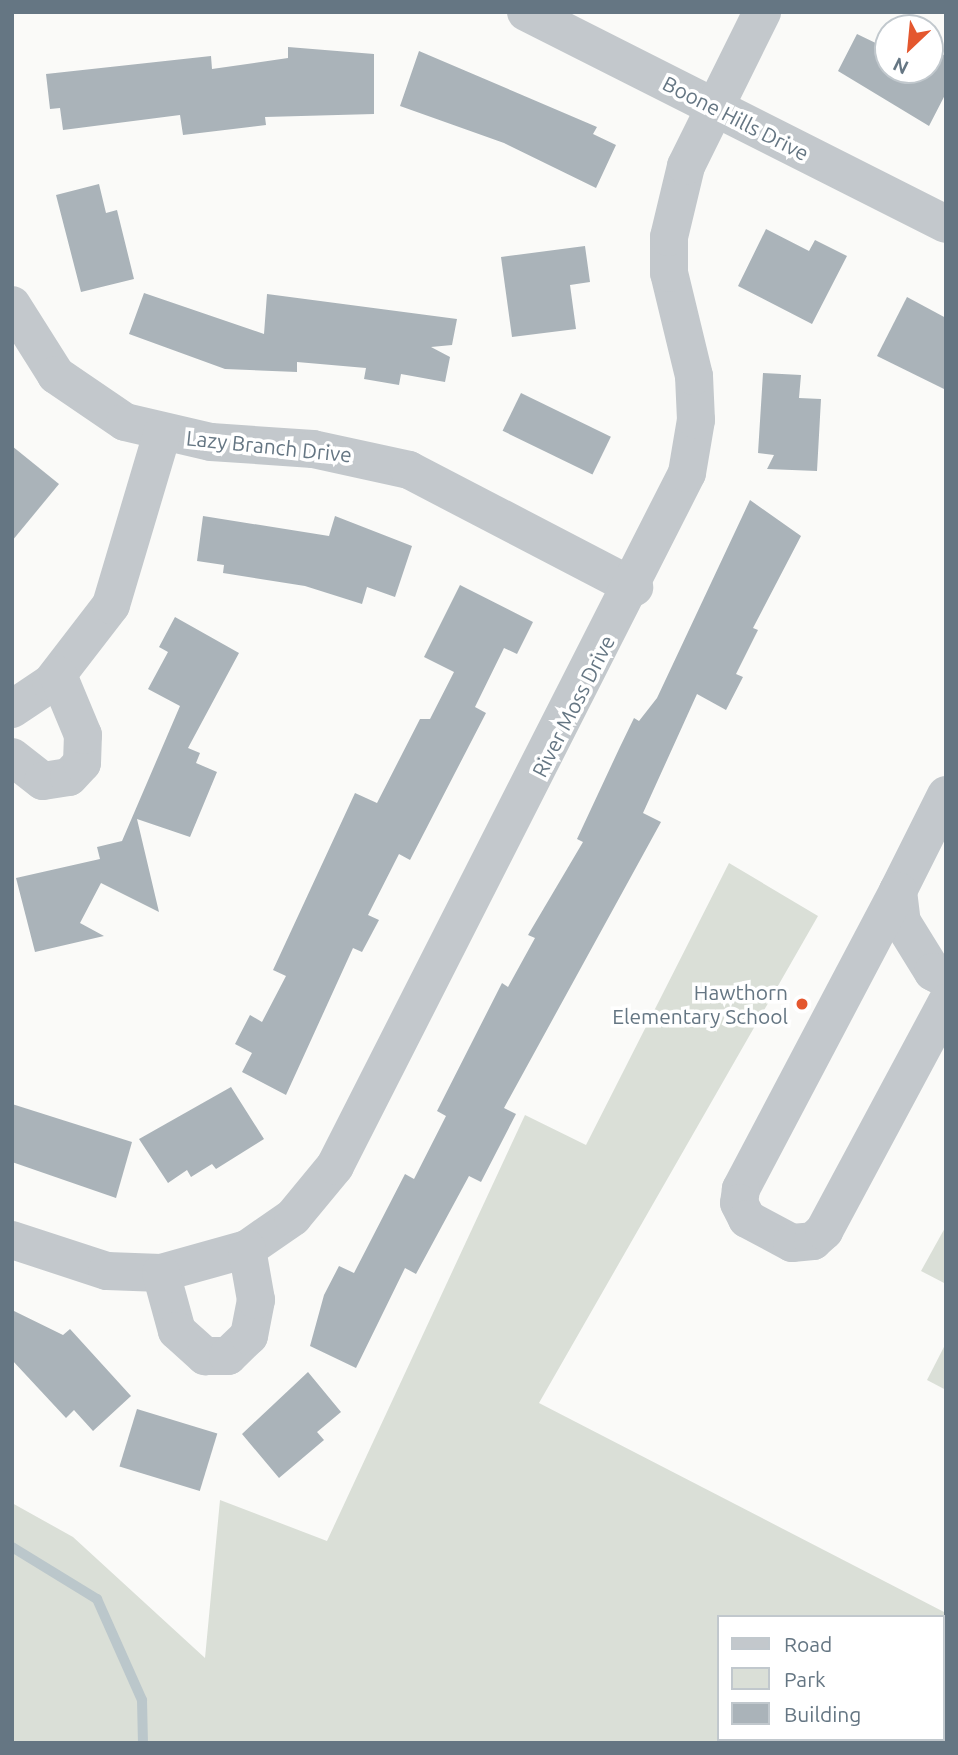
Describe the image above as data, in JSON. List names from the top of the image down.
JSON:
{
  "streets": {
    "street": ["Boone Hills Drive", "Lazy Branch Drive", "River Moss Drive"]
  },
  "crossings": [
    ["Boone Hills Drive", "River Moss Drive"],
    ["Lazy Branch Drive", "River Moss Drive"]
  ],
  "places": ["Hawthorn Elementary School"],
  "legend": ["Road", "Park", "Building"],
  "north": "bottom left"
}
